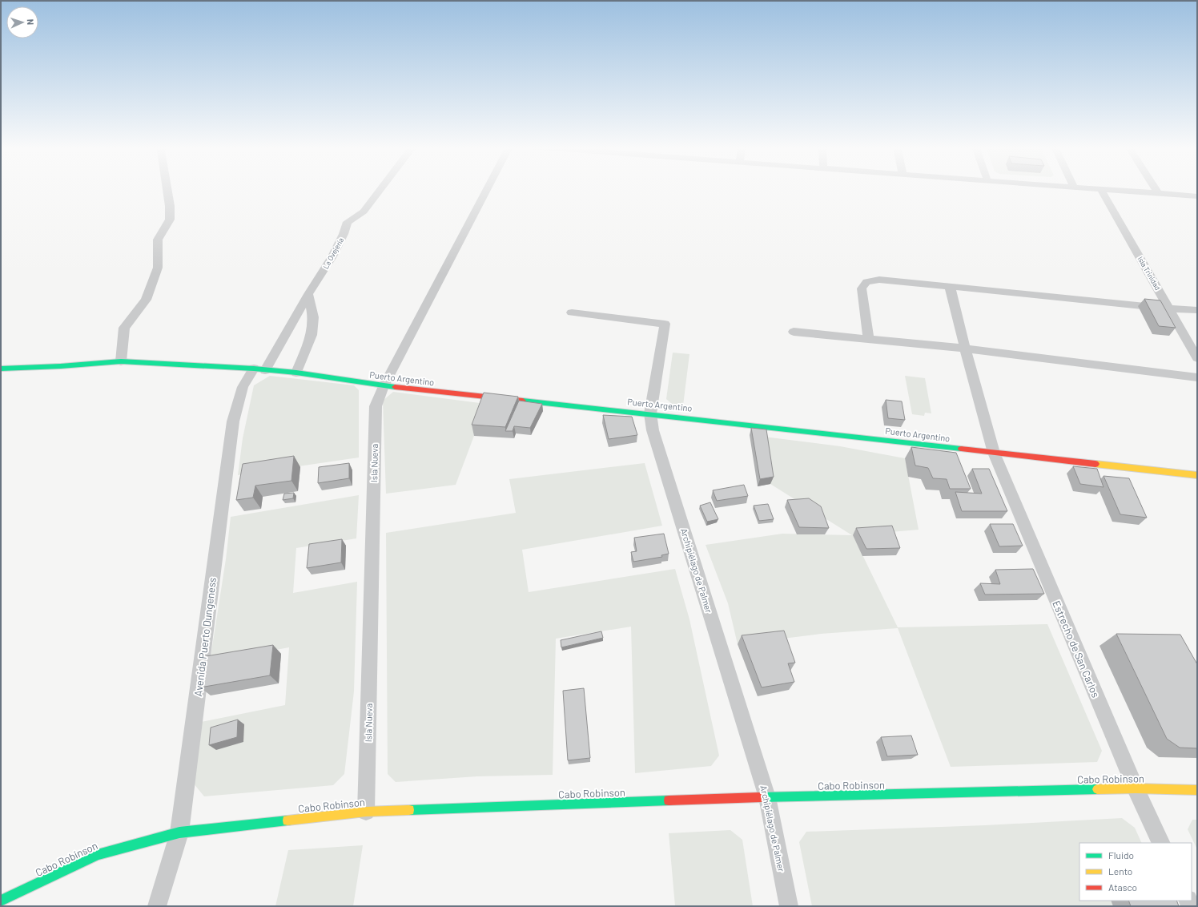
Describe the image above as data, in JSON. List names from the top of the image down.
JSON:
{
  "streets": {
    "street": [
      "La Ovejería",
      "Isla Trinidad",
      "Puerto Argentino",
      "Isla Nueva",
      "Archipiélago de Palmer",
      "Avenida Puerto Dungeness",
      "Estrecho de San Carlos",
      "Cabo Robinson"
    ]
  },
  "crossings": [
    ["La Ovejería", "Puerto Argentino"],
    ["La Ovejería", "Avenida Puerto Dungeness"],
    ["Puerto Argentino", "Isla Nueva"],
    ["Puerto Argentino", "Archipiélago de Palmer"],
    ["Puerto Argentino", "Avenida Puerto Dungeness"],
    ["Puerto Argentino", "Estrecho de San Carlos"],
    ["Isla Nueva", "Cabo Robinson"],
    ["Archipiélago de Palmer", "Cabo Robinson"],
    ["Avenida Puerto Dungeness", "Cabo Robinson"],
    ["Estrecho de San Carlos", "Cabo Robinson"]
  ],
  "legend": ["Fluido", "Lento", "Atasco"],
  "north": "right"
}
